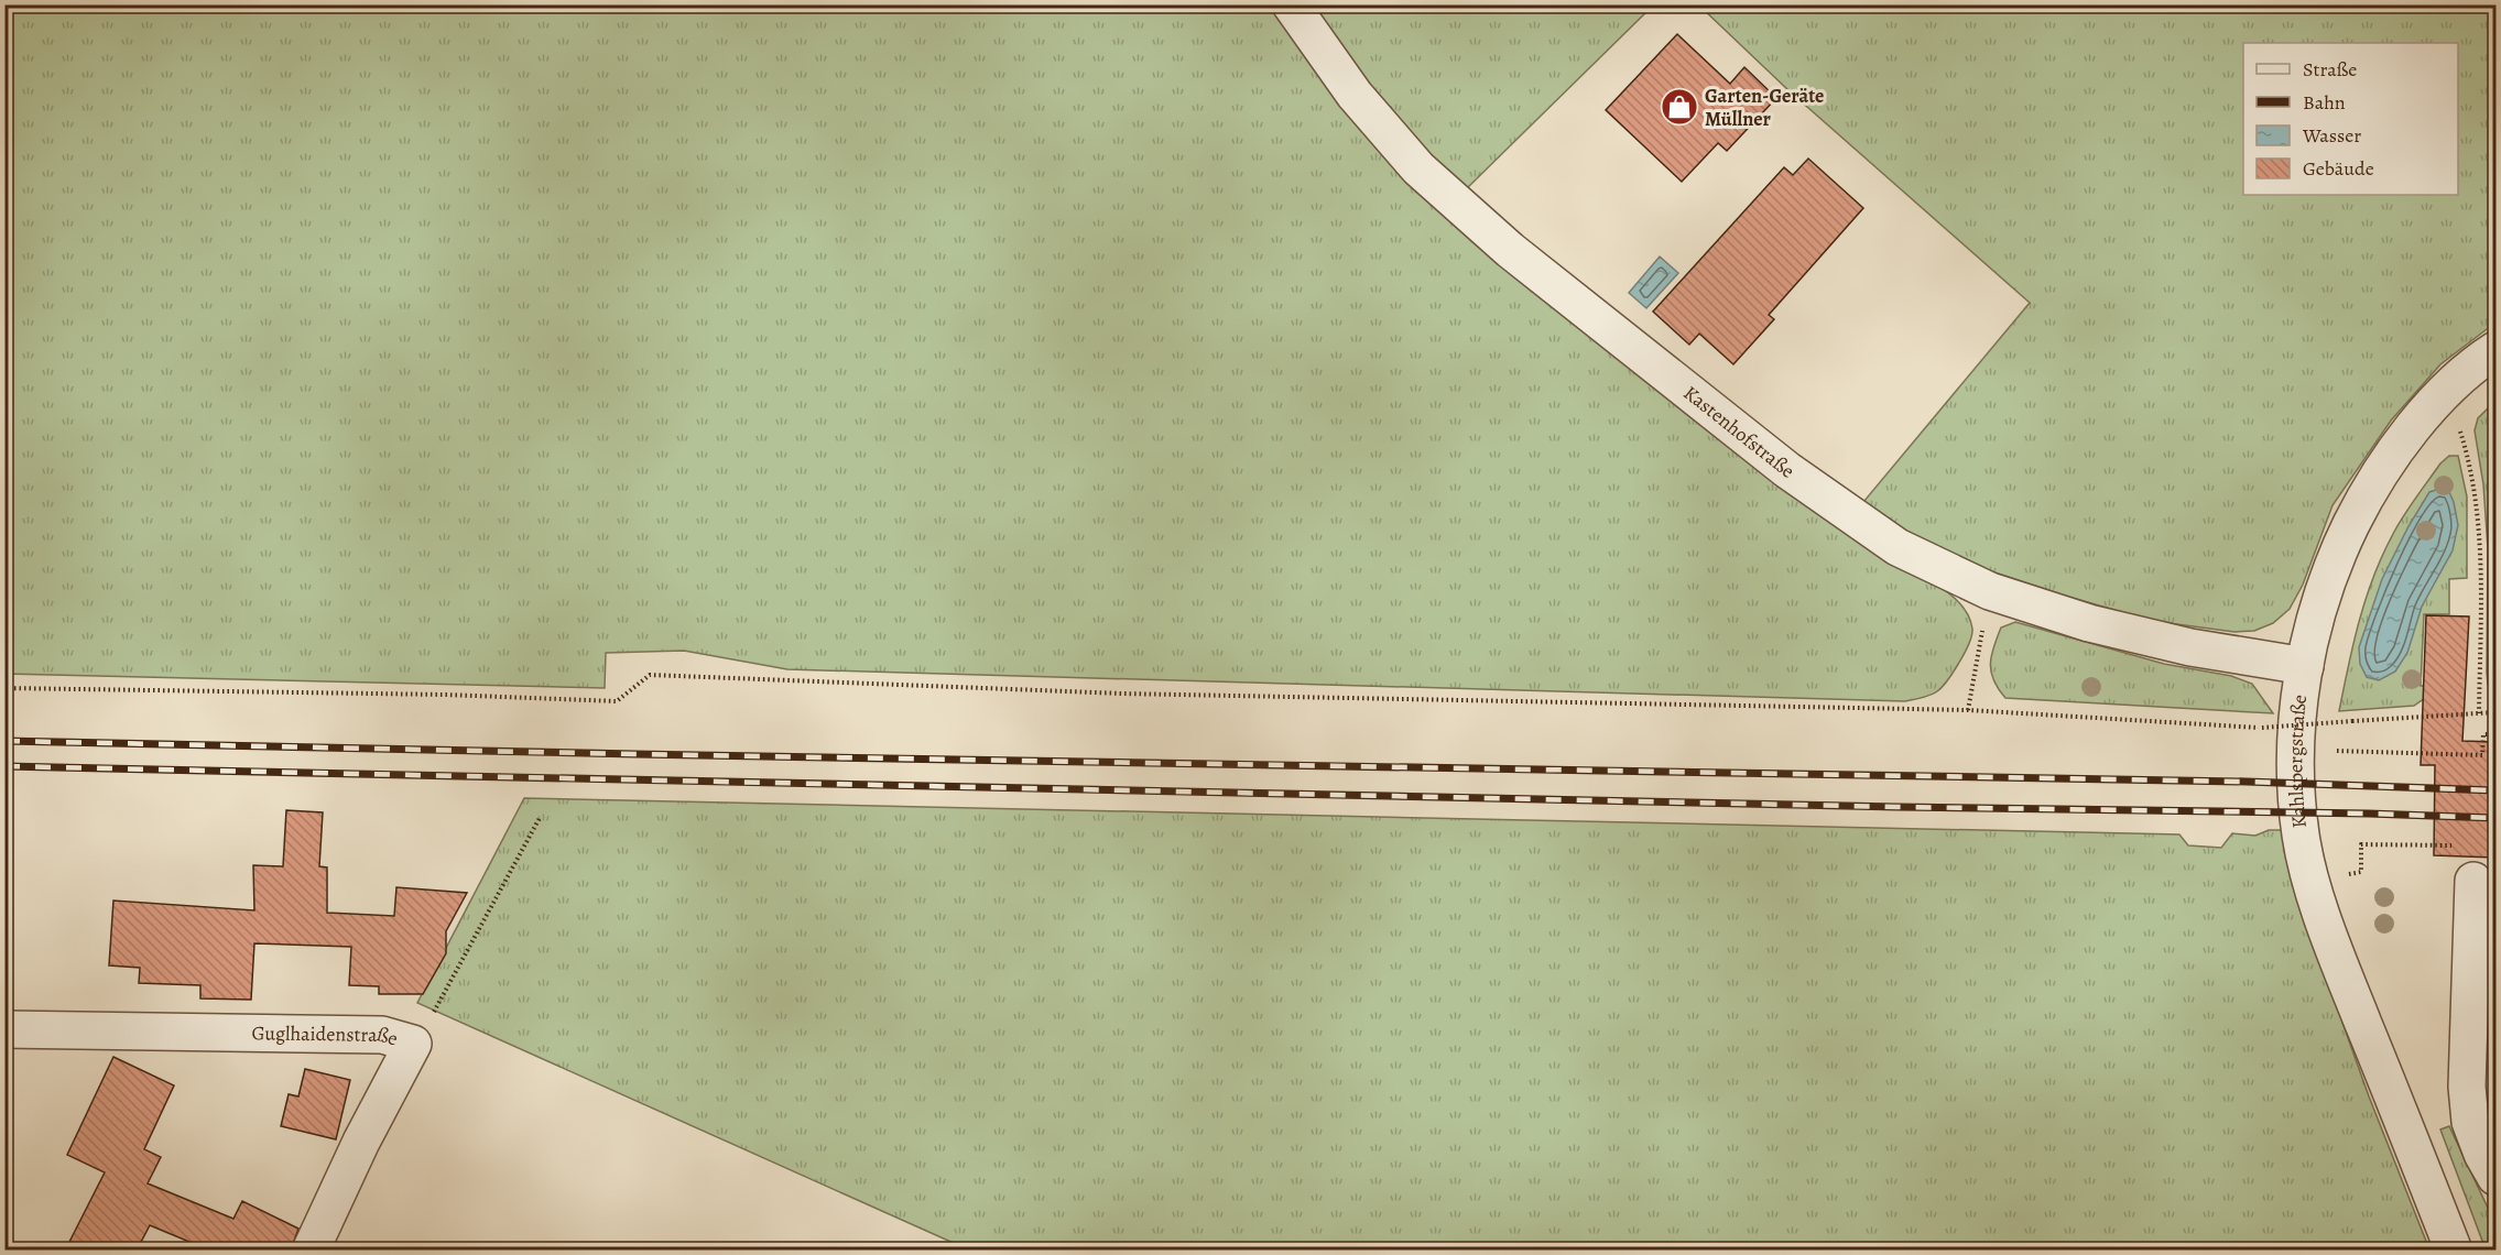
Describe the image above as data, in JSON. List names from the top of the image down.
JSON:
{
  "streets": {
    "street": ["Kastenhofstraße", "Kahlspergstraße", "Guglhaidenstraße"]
  },
  "crossings": [
    ["Kastenhofstraße", "Kahlspergstraße"]
  ],
  "places": {
    "shop": ["Garten-Geräte Müllner"]
  },
  "legend": [
    "Straße",
    "Bahn",
    "Wasser",
    "Gebäude"
  ]
}
